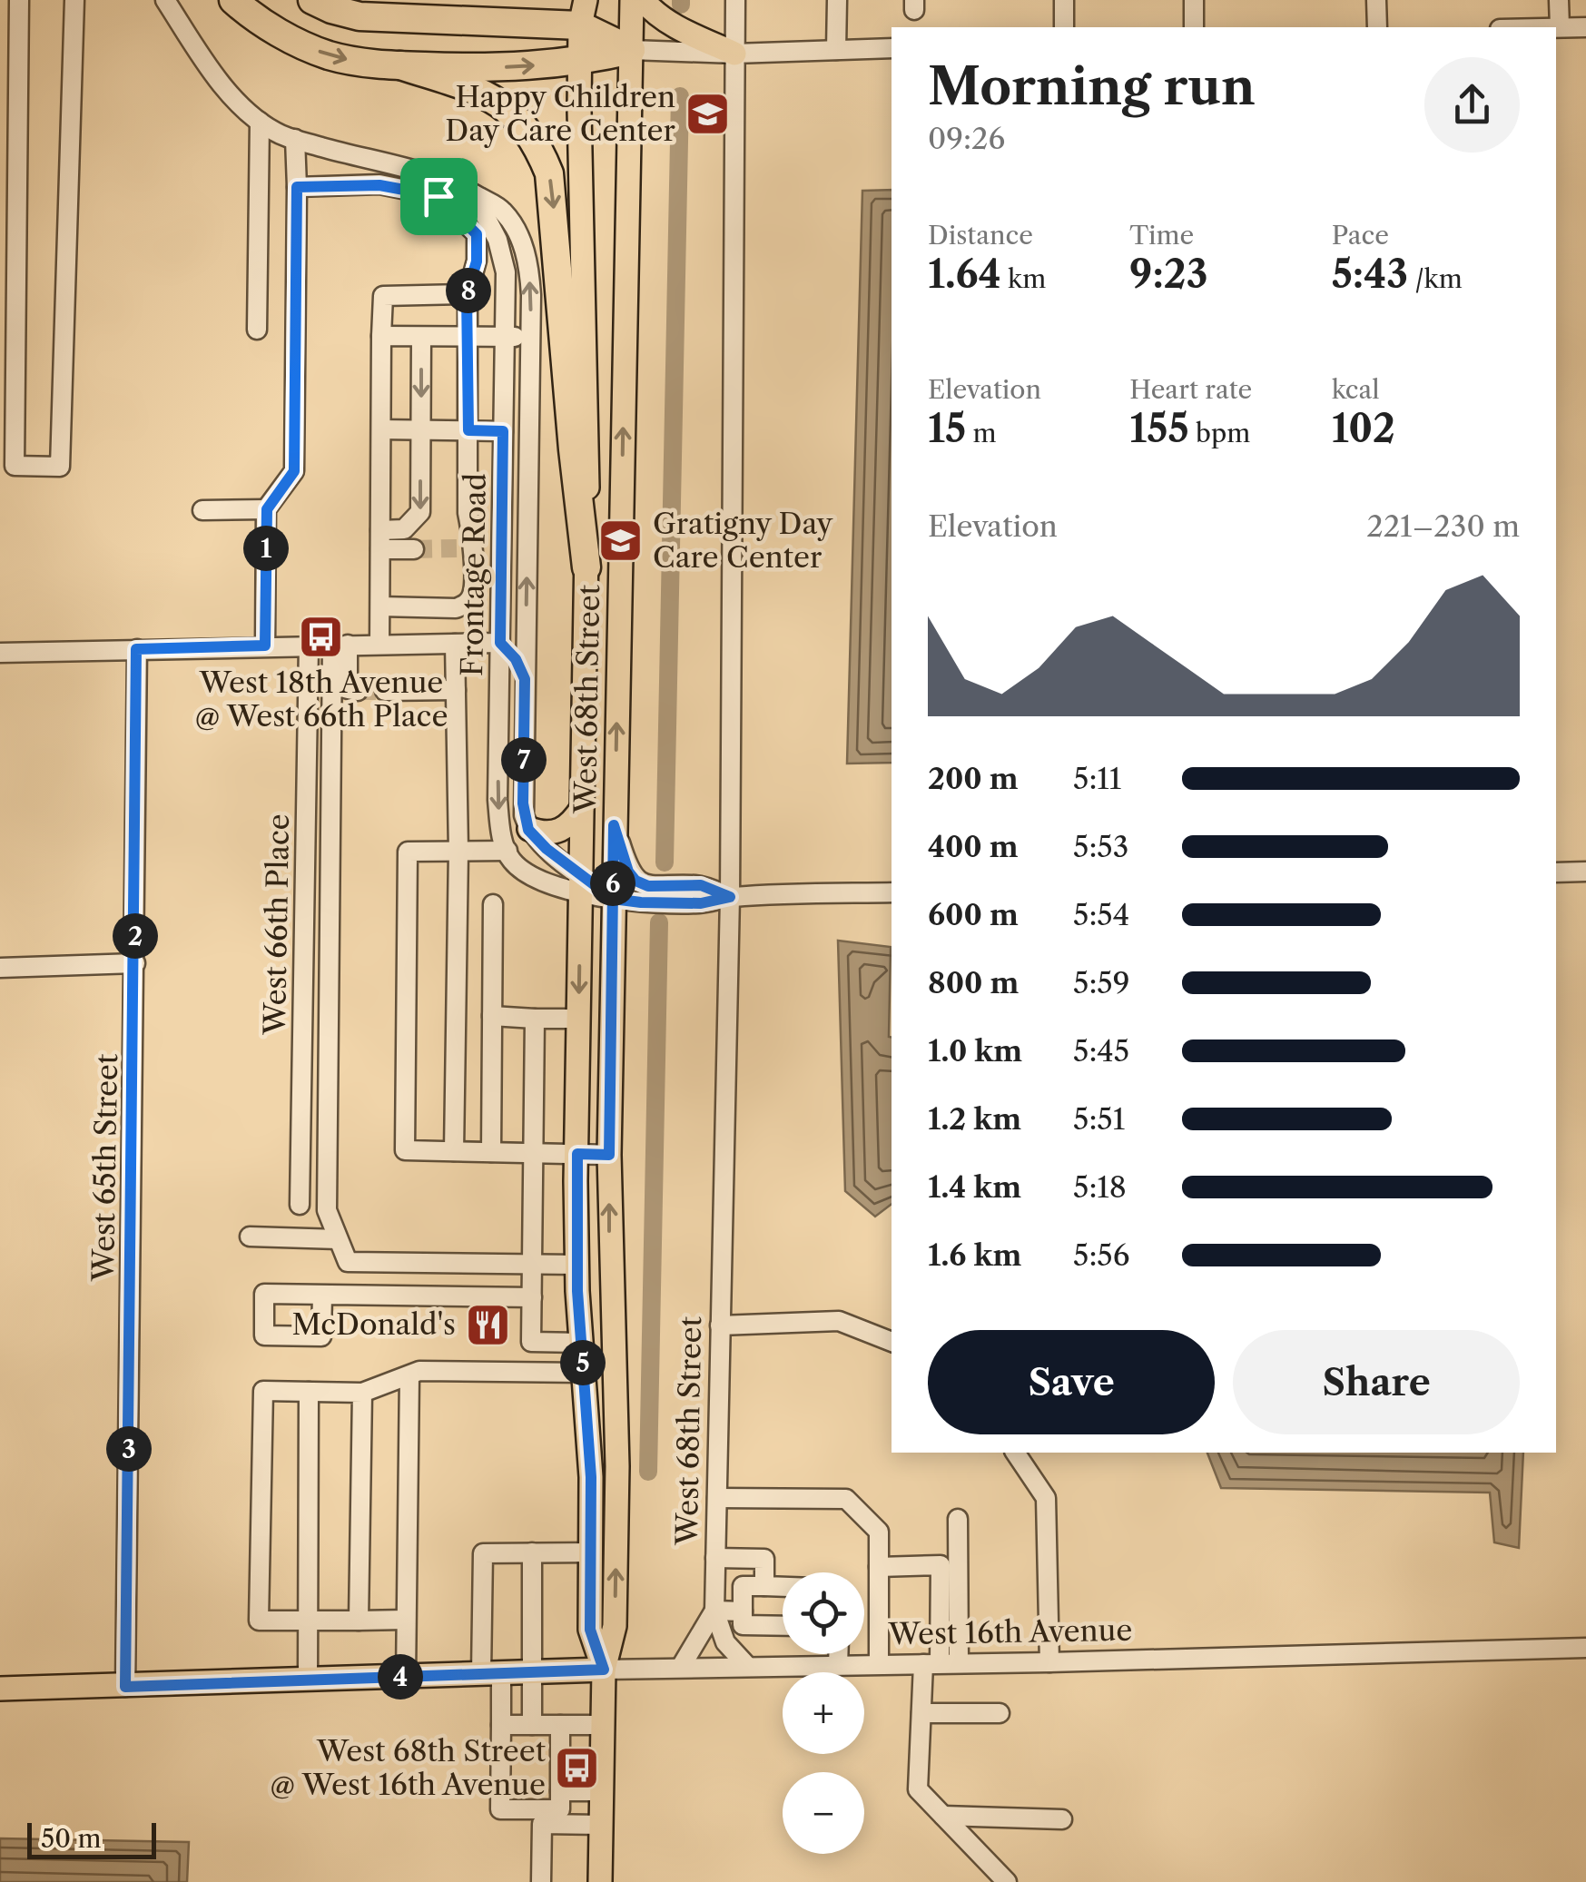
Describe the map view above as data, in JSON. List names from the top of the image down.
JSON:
{
  "streets": {
    "main road": ["West 68th Street", "West 16th Avenue"],
    "street": ["Frontage Road", "West 66th Place", "West 65th Street"]
  },
  "crossings": [
    ["West 68th Street", "West 16th Avenue"],
    ["West 65th Street", "West 16th Avenue"]
  ],
  "places": {
    "school or university": ["Happy Children Day Care Center", "Gratigny Day Care Center"],
    "bus stop": ["West 18th Avenue @ West 66th Place", "West 68th Street @ West 16th Avenue"],
    "restaurant": ["McDonald's"]
  },
  "scale_bar": "50 m",
  "page": {
    "heading": ["Morning run", "09:26"],
    "stats": [
      ["Distance", "1.64 km"],
      ["Time", "9:23"],
      ["Pace", "5:43 /km"],
      ["Elevation", "15 m"],
      ["Heart rate", "155 bpm"],
      ["kcal", "102"]
    ],
    "pins": [
      "8",
      "1",
      "7",
      "6",
      "2",
      "5",
      "3",
      "4"
    ],
    "chart": ["Elevation", "221–230 m"],
    "list": [
      {
        "name": "200 m",
        "note": "5:11"
      },
      {
        "name": "400 m",
        "note": "5:53"
      },
      {
        "name": "600 m",
        "note": "5:54"
      },
      {
        "name": "800 m",
        "note": "5:59"
      },
      {
        "name": "1.0 km",
        "note": "5:45"
      },
      {
        "name": "1.2 km",
        "note": "5:51"
      },
      {
        "name": "1.4 km",
        "note": "5:18"
      },
      {
        "name": "1.6 km",
        "note": "5:56"
      }
    ],
    "buttons": ["Save", "Share"],
    "map_buttons": ["+", "−"],
    "scale": "50 m"
  }
}
